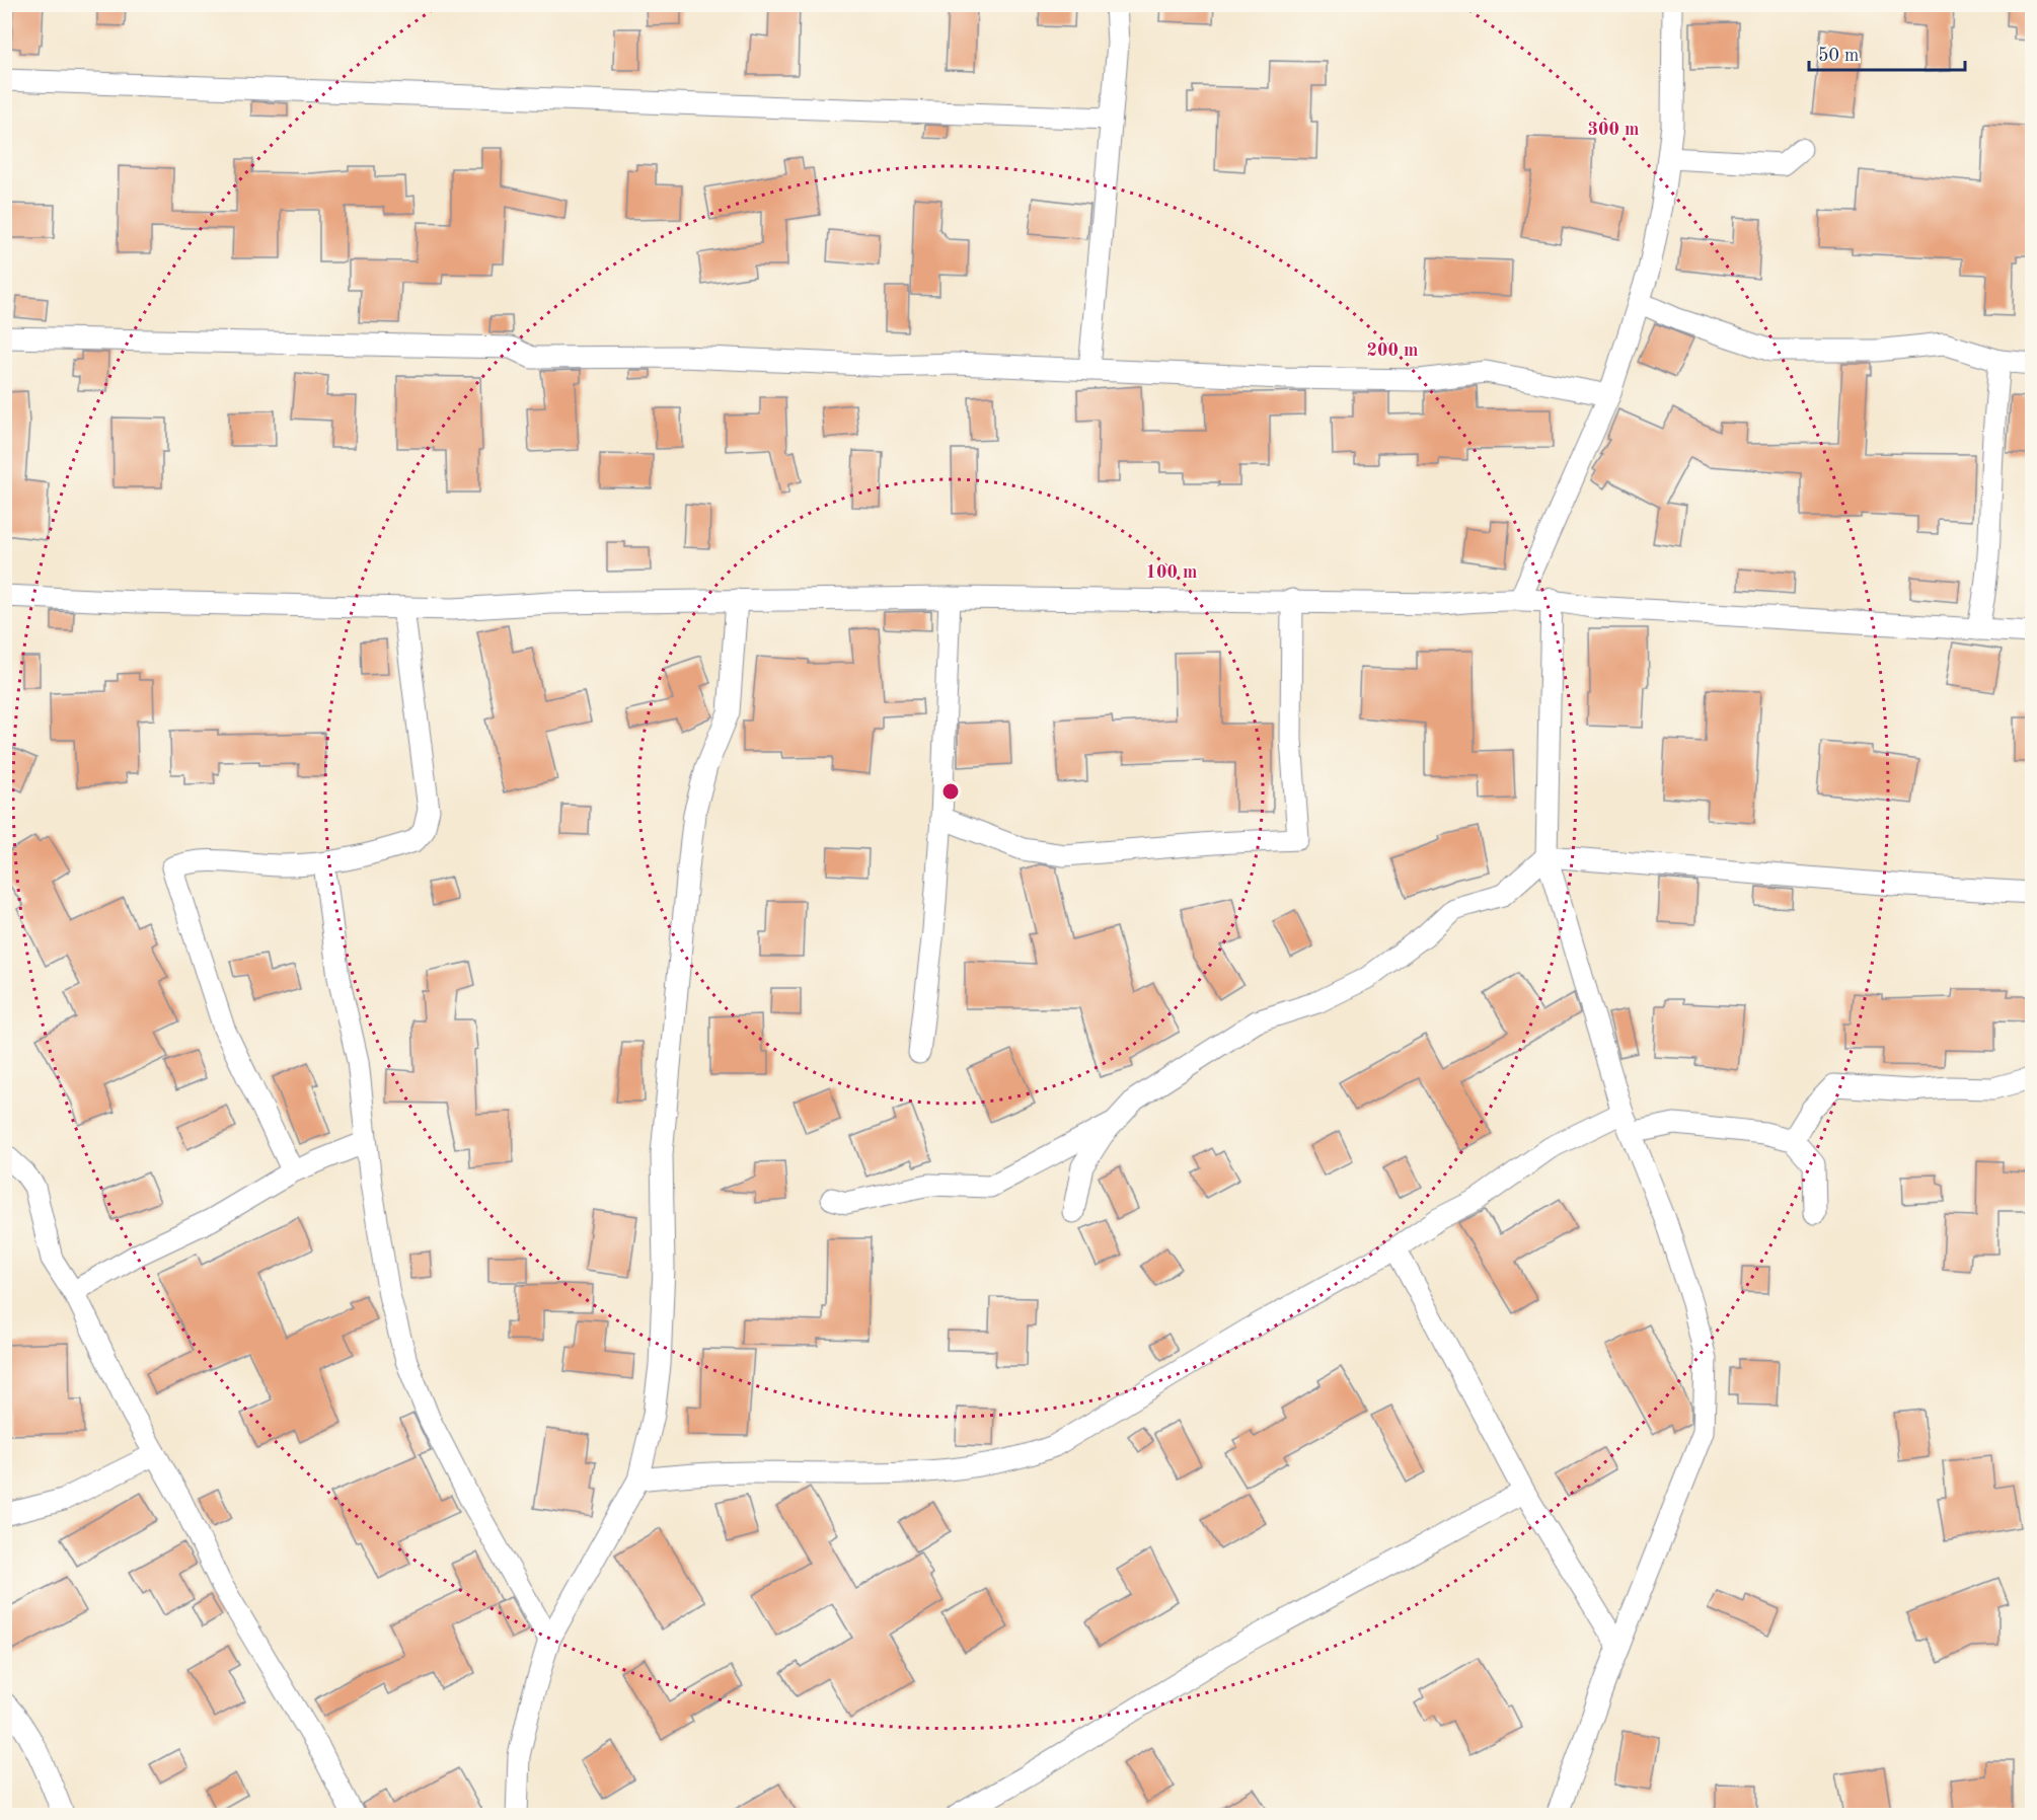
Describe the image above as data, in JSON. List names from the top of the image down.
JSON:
{
  "scale_bar": "50 m",
  "rings": ["300 m", "200 m", "100 m"]
}
